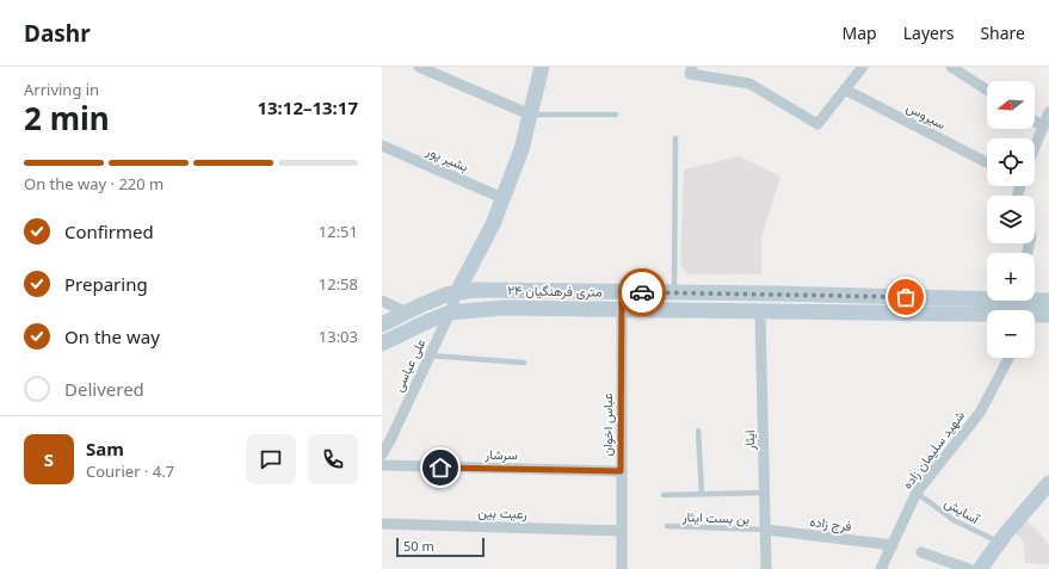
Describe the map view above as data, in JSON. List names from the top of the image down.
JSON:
{
  "streets": {
    "main road": ["۲۴ متری فرهنگیان"],
    "street": [
      "سیروس",
      "بشیر پور",
      "علی عباسی",
      "عباس اخوان",
      "ایثار",
      "شهید سلیمان زاده",
      "سرشار",
      "رعیت بین",
      "فرج زاده"
    ],
    "lane": ["آسایش", "بن بست ایثار"]
  },
  "crossings": [
    ["۲۴ متری فرهنگیان", "علی عباسی"],
    ["۲۴ متری فرهنگیان", "عباس اخوان"],
    ["۲۴ متری فرهنگیان", "ایثار"],
    ["عباس اخوان", "سرشار"],
    ["عباس اخوان", "رعیت بین"],
    ["ایثار", "بن بست ایثار"],
    ["ایثار", "فرج زاده"],
    ["شهید سلیمان زاده", "آسایش"],
    ["شهید سلیمان زاده", "فرج زاده"],
    ["بن بست ایثار", "فرج زاده"]
  ],
  "scale_bar": "50 m",
  "north": "left",
  "page": {
    "header": "Dashr",
    "nav": ["Map", "Layers", "Share"],
    "heading": ["2 min", "Arriving in", "13:12–13:17"],
    "panel": ["Sam", "Courier · 4.7"],
    "map_buttons": ["+", "−"],
    "bar": "On the way · 220 m",
    "list": [
      ["Confirmed", "12:51"],
      ["Preparing", "12:58"],
      ["On the way", "13:03"],
      "Delivered"
    ],
    "round": "S",
    "scale": "50 m"
  }
}
